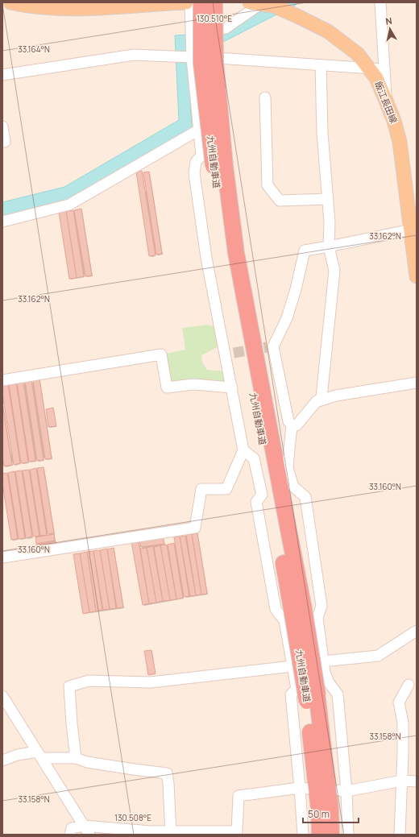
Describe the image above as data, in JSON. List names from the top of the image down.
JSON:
{
  "streets": {
    "highway": ["九州自動車道"],
    "main road": ["飯江長田線"]
  },
  "scale_bar": "50 m",
  "north": "top",
  "coordinates": [
    "130.510°E",
    "33.164°N",
    "33.162°N",
    "33.160°N",
    "33.158°N",
    "130.508°E"
  ]
}
